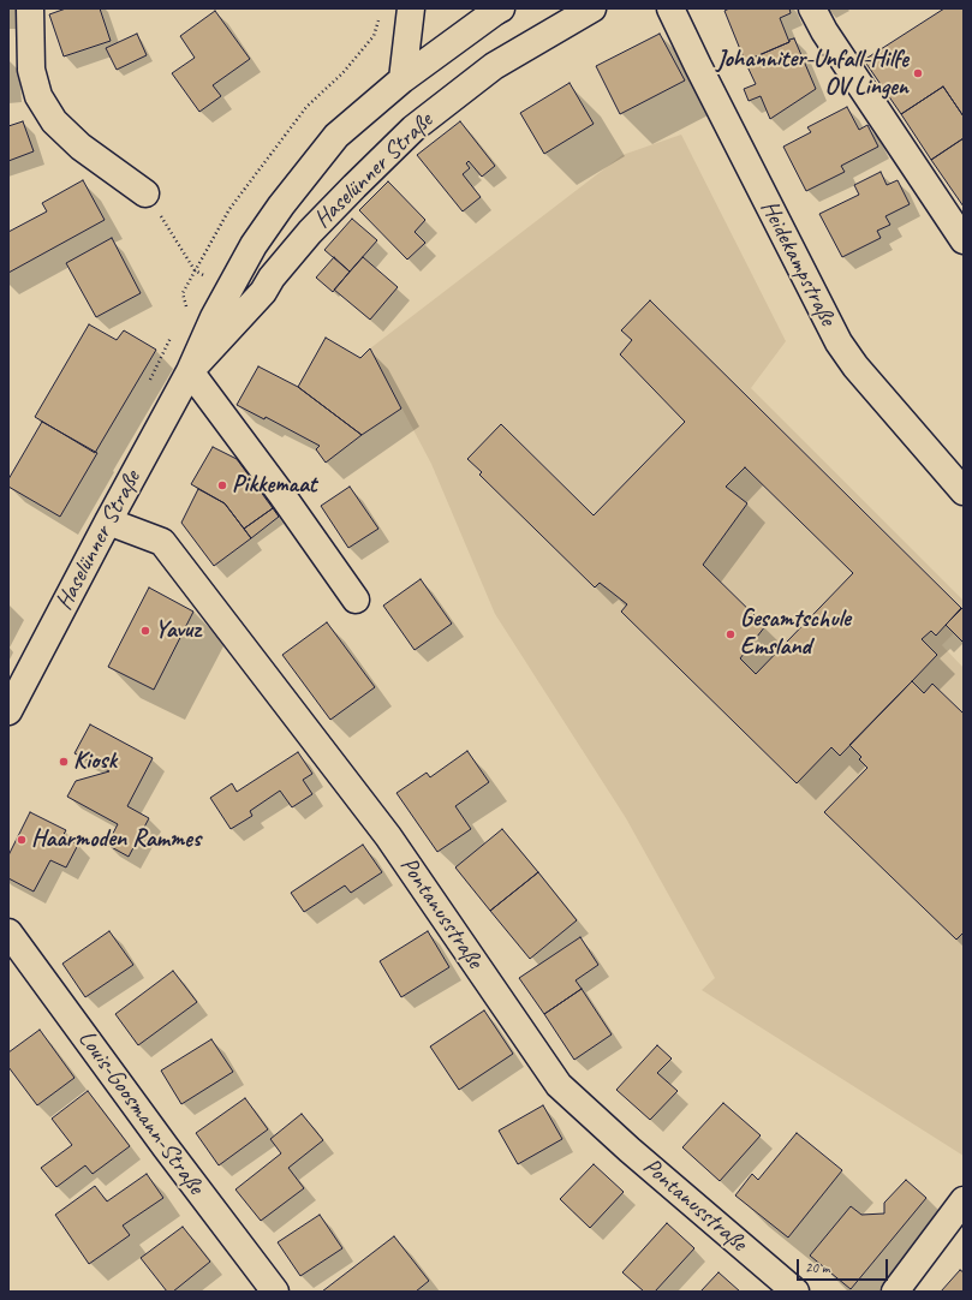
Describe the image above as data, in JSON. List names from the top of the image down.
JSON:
{
  "streets": {
    "street": [
      "Haselünner Straße",
      "Heidekampstraße",
      "Pontanusstraße",
      "Louis-Goosmann-Straße"
    ]
  },
  "crossings": [
    ["Haselünner Straße", "Pontanusstraße"]
  ],
  "places": [
    "Johanniter-Unfall-Hilfe OV Lingen",
    "Pikkemaat",
    "Yavuz",
    "Gesamtschule Emsland",
    "Kiosk",
    "Haarmoden Rammes"
  ],
  "scale_bar": "20 m"
}
